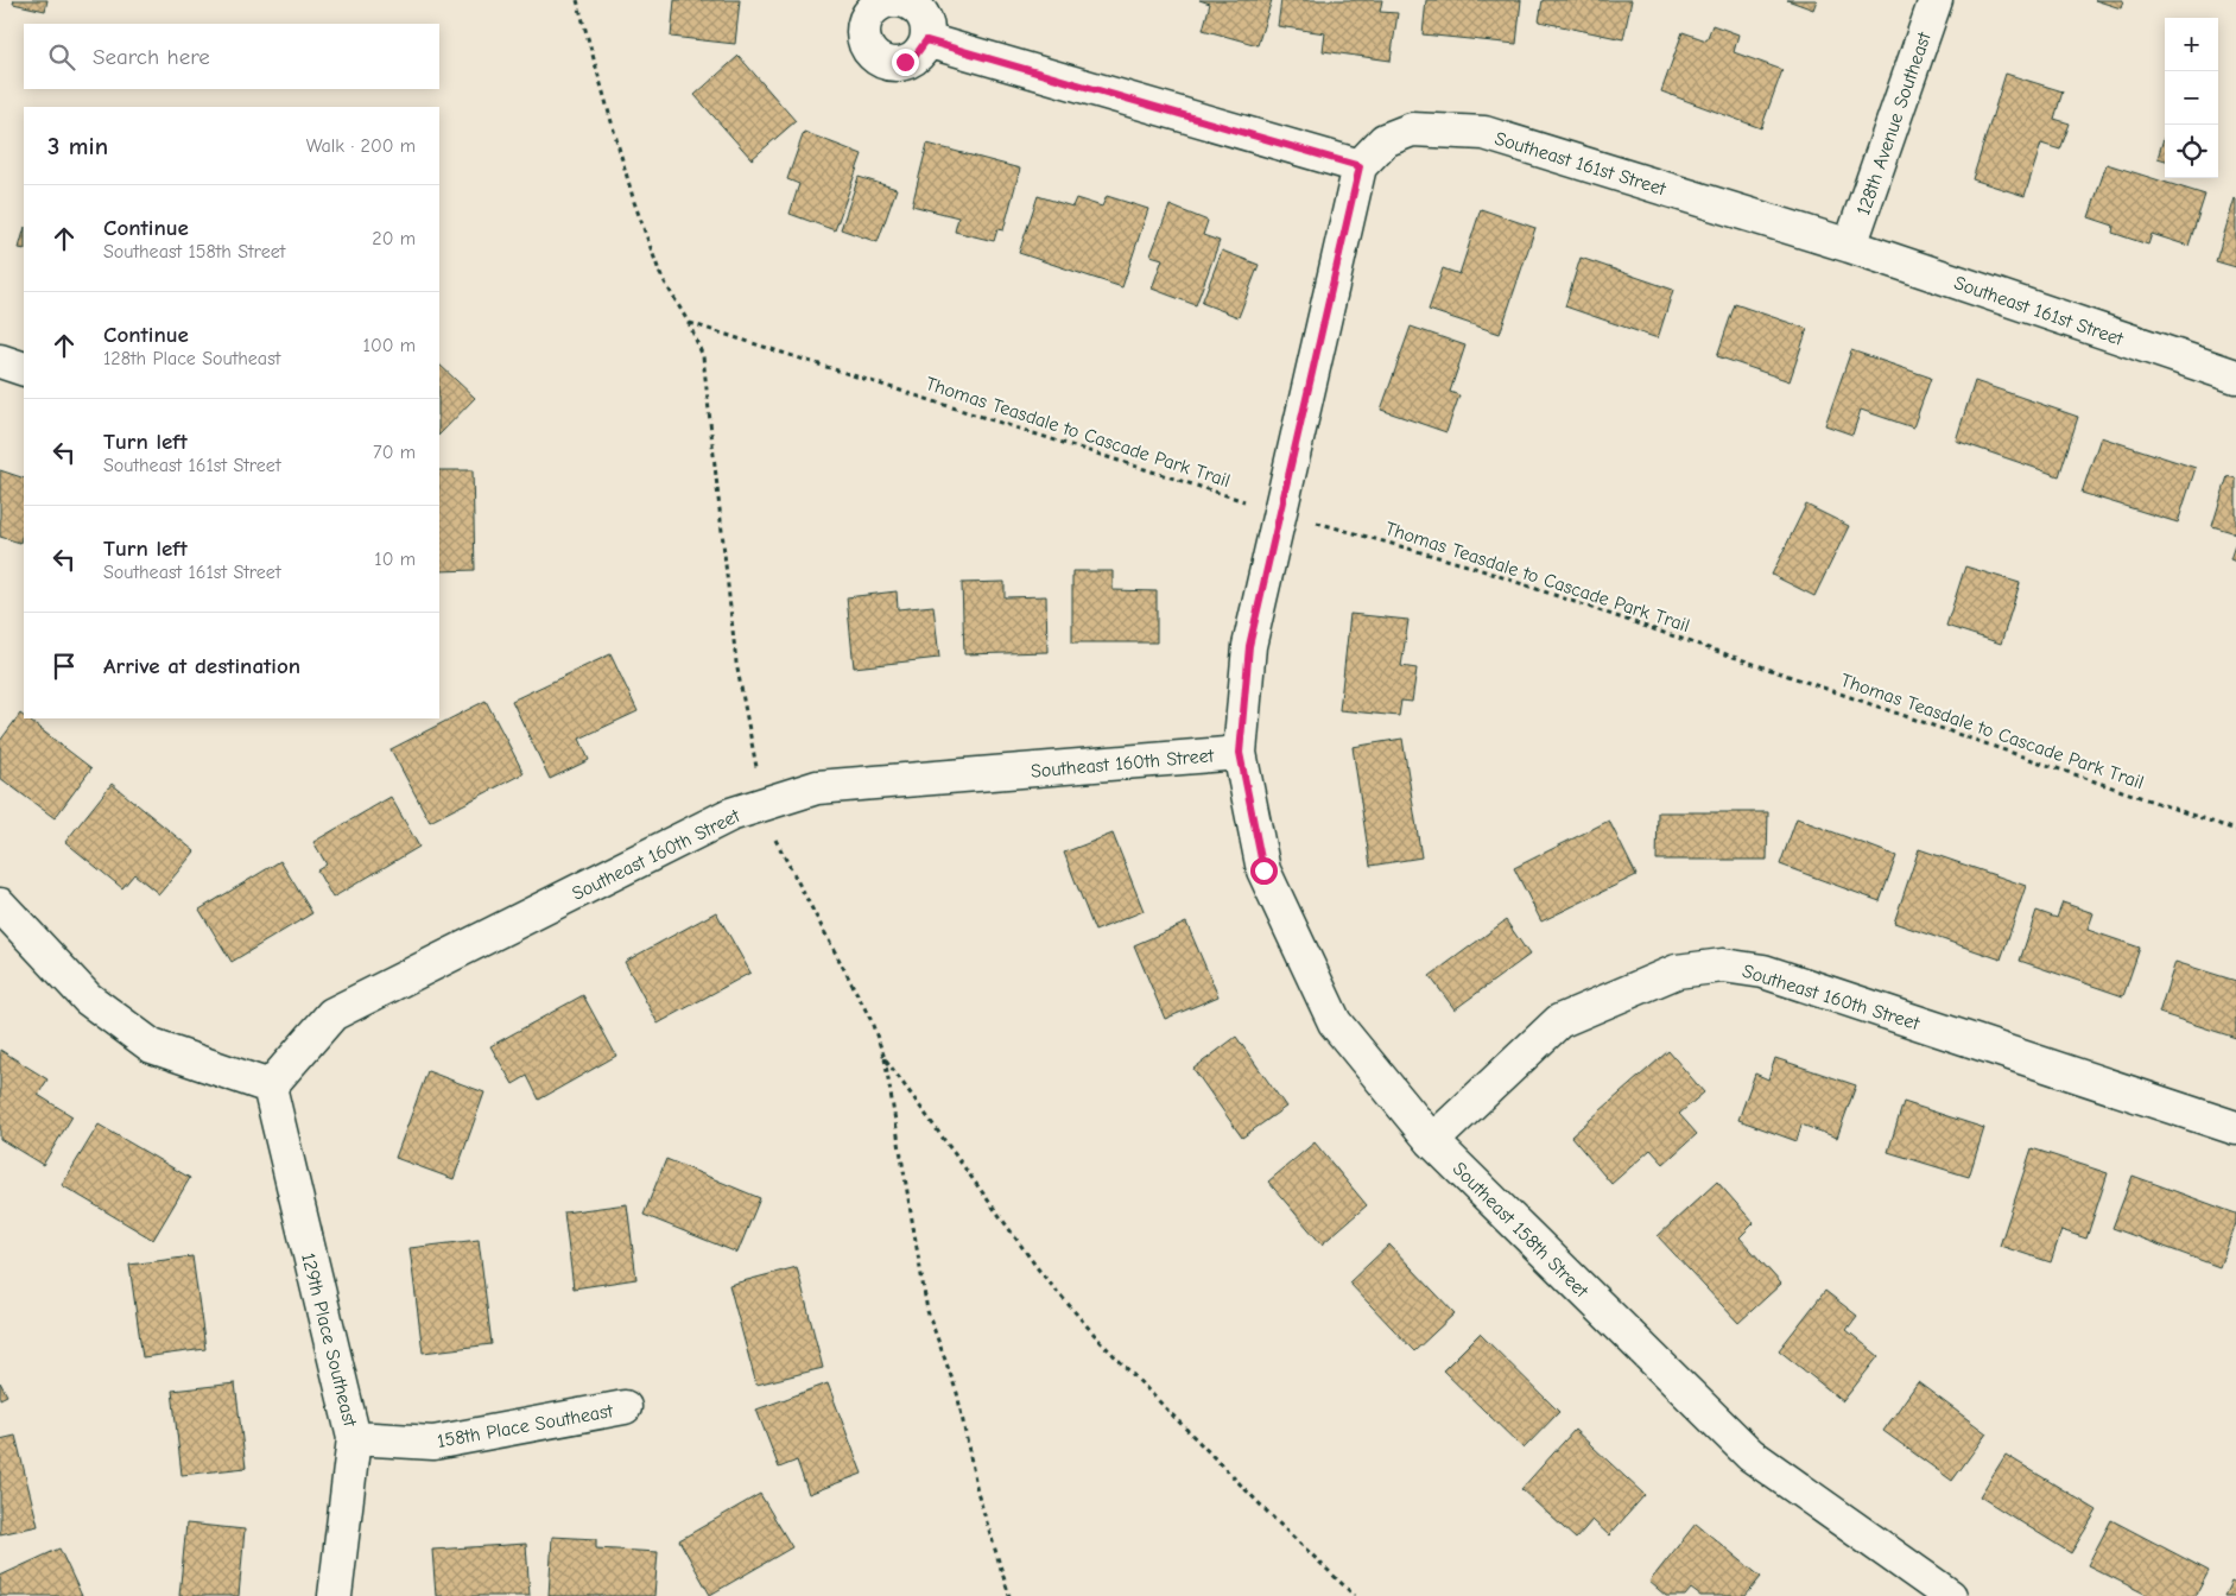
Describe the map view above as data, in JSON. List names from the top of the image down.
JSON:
{
  "streets": {
    "street": [
      "128th Avenue Southeast",
      "Southeast 161st Street",
      "Southeast 160th Street",
      "Southeast 158th Street",
      "129th Place Southeast",
      "158th Place Southeast"
    ],
    "path": ["Thomas Teasdale to Cascade Park Trail"]
  },
  "crossings": [
    ["128th Avenue Southeast", "Southeast 161st Street"],
    ["Southeast 161st Street", "Southeast 158th Street"],
    ["Thomas Teasdale to Cascade Park Trail", "Southeast 158th Street"],
    ["Southeast 160th Street", "Southeast 158th Street"],
    ["Southeast 160th Street", "129th Place Southeast"],
    ["129th Place Southeast", "158th Place Southeast"]
  ],
  "page": {
    "map_buttons": ["+", "−"],
    "search": "Search here",
    "heading": ["3 min", "Walk · 200 m"],
    "list": [
      ["Continue", "Southeast 158th Street", "20 m"],
      ["Continue", "128th Place Southeast", "100 m"],
      ["Turn left", "Southeast 161st Street", "70 m"],
      ["Turn left", "Southeast 161st Street", "10 m"],
      "Arrive at destination"
    ]
  }
}
